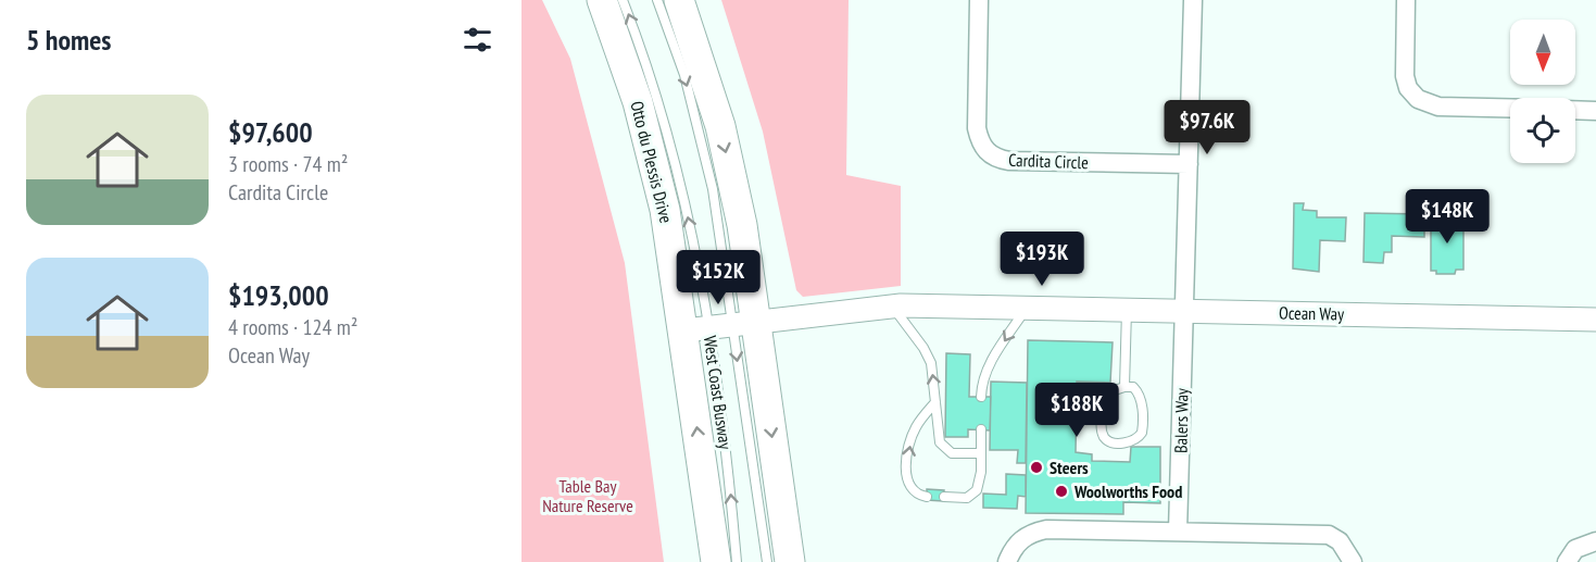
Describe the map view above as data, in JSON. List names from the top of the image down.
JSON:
{
  "streets": {
    "main road": ["Otto du Plessis Drive"],
    "street": ["Cardita Circle", "Ocean Way", "Balers Way"],
    "lane": ["West Coast Busway"]
  },
  "crossings": [
    ["Otto du Plessis Drive", "Ocean Way"],
    ["Otto du Plessis Drive", "West Coast Busway"],
    ["Ocean Way", "West Coast Busway"],
    ["Ocean Way", "Balers Way"]
  ],
  "parks": ["Table Bay Nature Reserve"],
  "places": ["Steers", "Woolworths Food"],
  "north": "bottom",
  "page": {
    "heading": "5 homes",
    "list": [
      {
        "name": "$97,600",
        "note": "3 rooms · 74 m² · Cardita Circle"
      },
      {
        "name": "$193,000",
        "note": "4 rooms · 124 m² · Ocean Way"
      }
    ],
    "price": [
      "$97.6K",
      "$148K",
      "$193K",
      "$152K",
      "$188K"
    ]
  }
}
